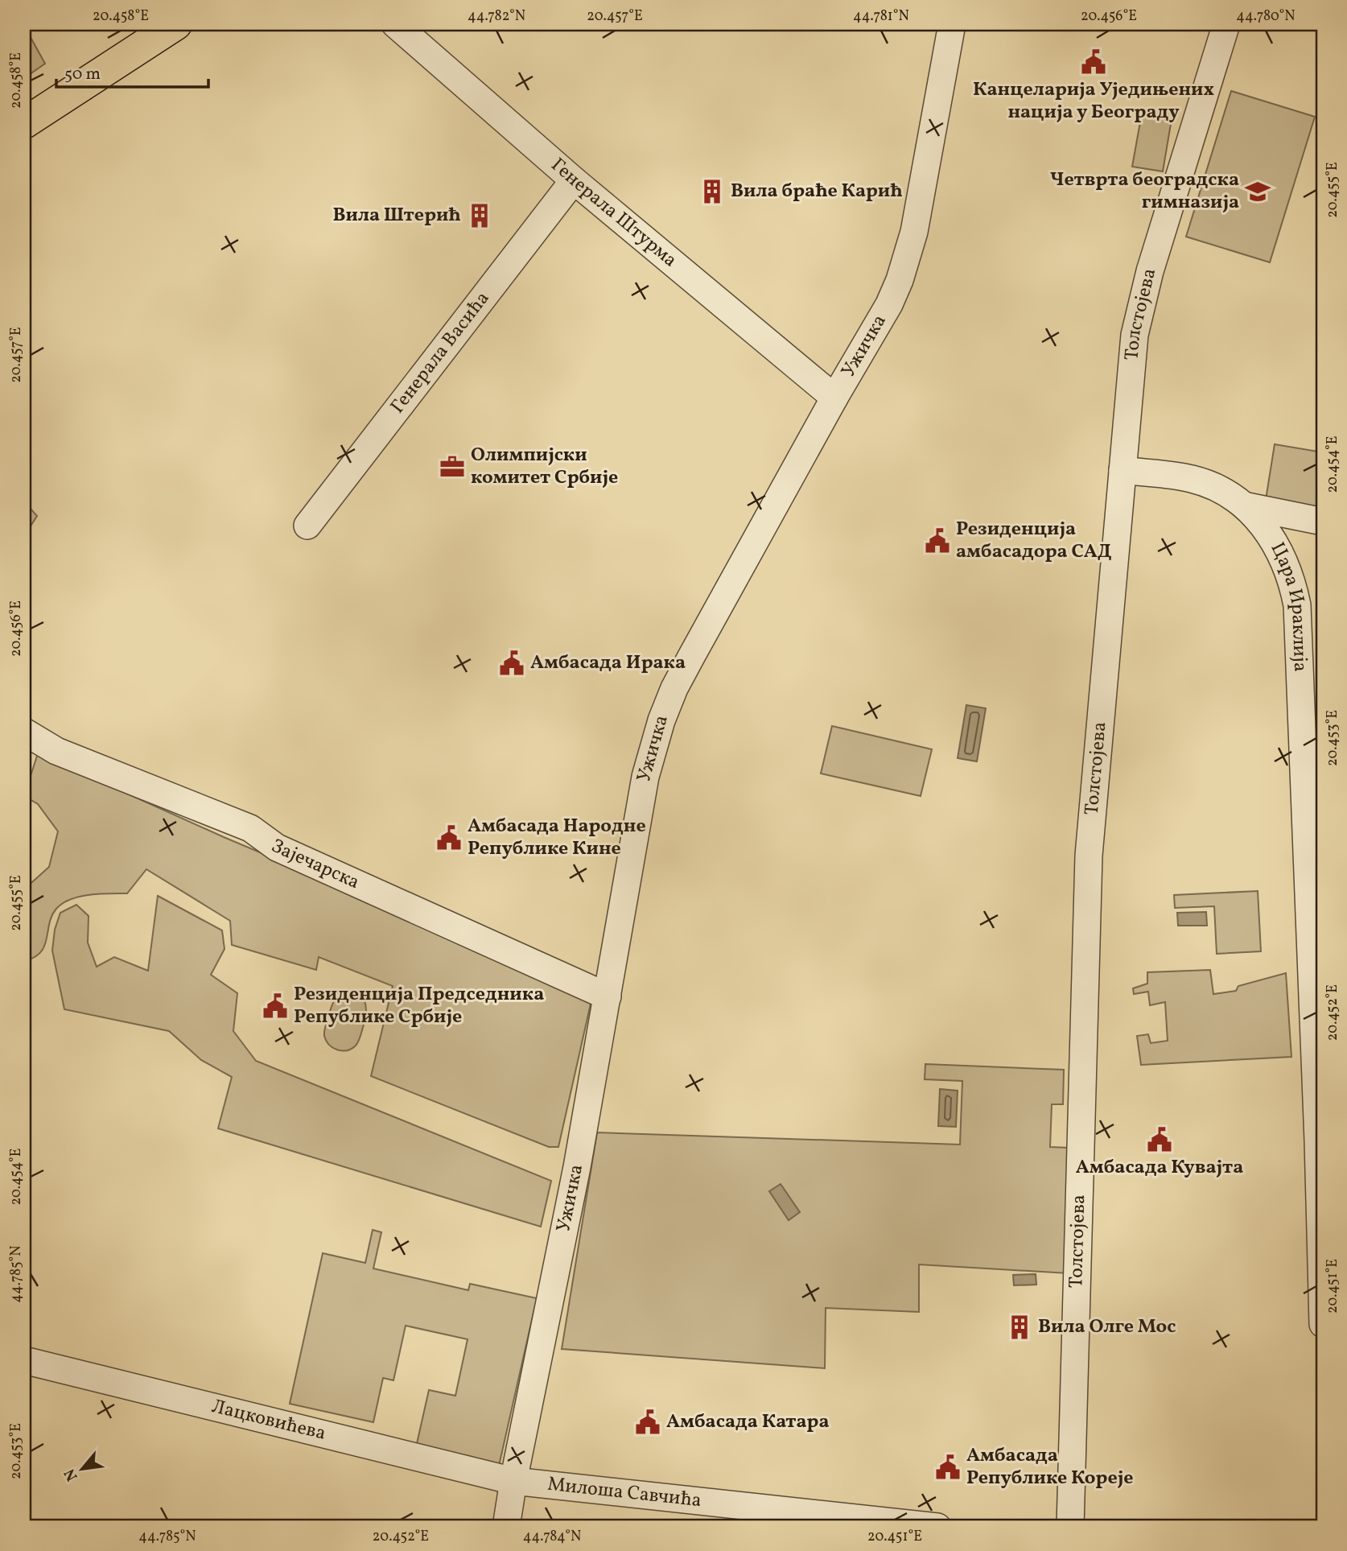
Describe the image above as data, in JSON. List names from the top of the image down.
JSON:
{
  "streets": {
    "street": [
      "Генерала Штурма",
      "Толстојева",
      "Ужичка",
      "Генерала Васића",
      "Цара Ираклија",
      "Зајечарска",
      "Лацковићева",
      "Милоша Савчића"
    ]
  },
  "crossings": [
    ["Генерала Штурма", "Ужичка"],
    ["Генерала Штурма", "Генерала Васића"],
    ["Толстојева", "Цара Ираклија"],
    ["Ужичка", "Зајечарска"],
    ["Ужичка", "Лацковићева"],
    ["Ужичка", "Милоша Савчића"],
    ["Лацковићева", "Милоша Савчића"]
  ],
  "places": {
    "public building": [
      "Канцеларија Уједињених нација у Београду",
      "Резиденција амбасадора САД",
      "Амбасада Ирака",
      "Амбасада Народне Републике Кине",
      "Резиденција Председника Републике Србије",
      "Амбасада Кувајта",
      "Амбасада Катара",
      "Амбасада Републике Кореје"
    ],
    "building": ["Вила браће Карић", "Вила Штерић", "Вила Олге Мос"],
    "school or university": ["Четврта београдска гимназија"],
    "office": ["Олимпијски комитет Србије"]
  },
  "scale_bar": "50 m",
  "north": "bottom left",
  "coordinates": [
    "20.458°E",
    "44.782°N",
    "20.457°E",
    "44.781°N",
    "20.456°E",
    "44.780°N",
    "20.455°E",
    "20.454°E",
    "20.453°E",
    "20.452°E",
    "44.785°N",
    "20.451°E",
    "44.784°N"
  ]
}
